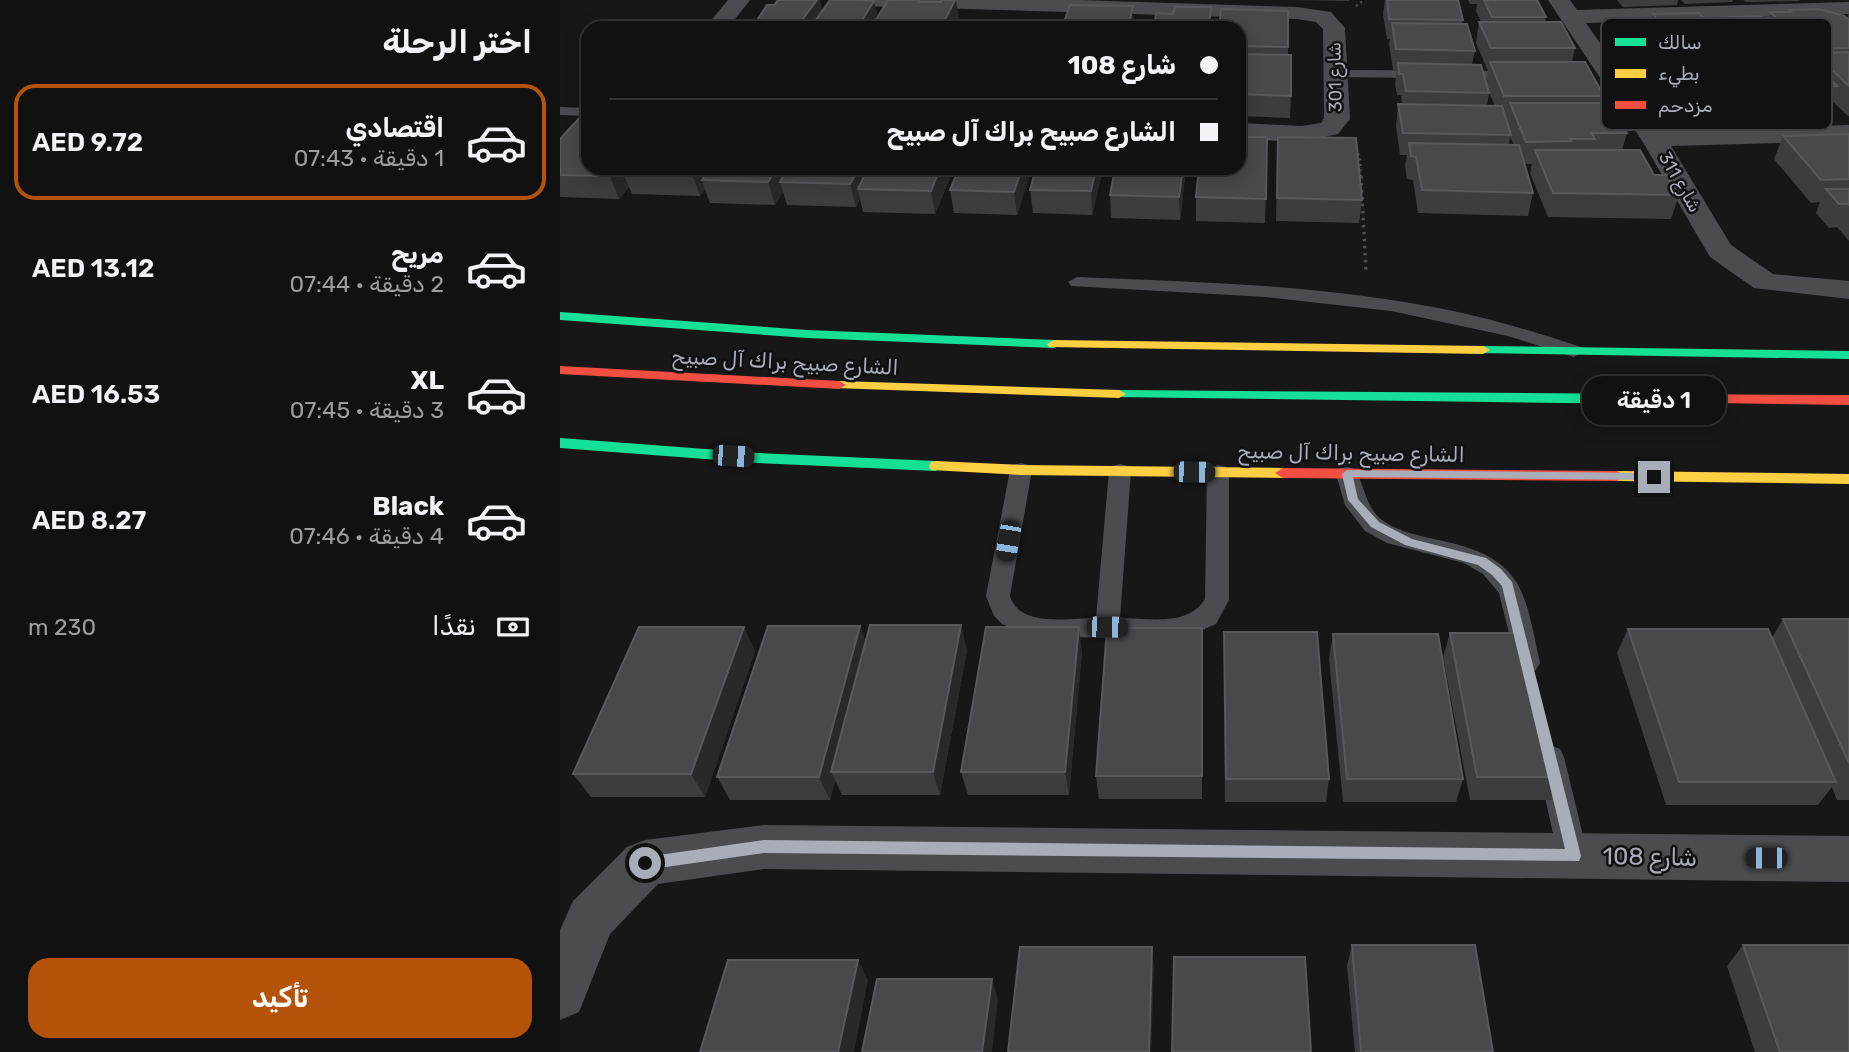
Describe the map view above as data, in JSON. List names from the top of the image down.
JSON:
{
  "streets": {
    "main road": ["الشارع صبيح براك آل صبيح"],
    "street": ["شارع 301", "شارع 311", "شارع 108"]
  },
  "legend": ["سالك", "بطيء", "مزدحم"],
  "page": {
    "heading": "اختر الرحلة",
    "banner": ["شارع 108", "الشارع صبيح براك آل صبيح"],
    "list": [
      {
        "name": "اقتصادي",
        "note": "1 دقيقة · 07:43",
        "value": "AED 9.72"
      },
      {
        "name": "مريح",
        "note": "2 دقيقة · 07:44",
        "value": "AED 13.12"
      },
      {
        "name": "XL",
        "note": "3 دقيقة · 07:45",
        "value": "AED 16.53"
      },
      {
        "name": "Black",
        "note": "4 دقيقة · 07:46",
        "value": "AED 8.27"
      }
    ],
    "bubble": "1 دقيقة",
    "pay": ["نقدًا", "230 m"],
    "buttons": "تأكيد"
  }
}
